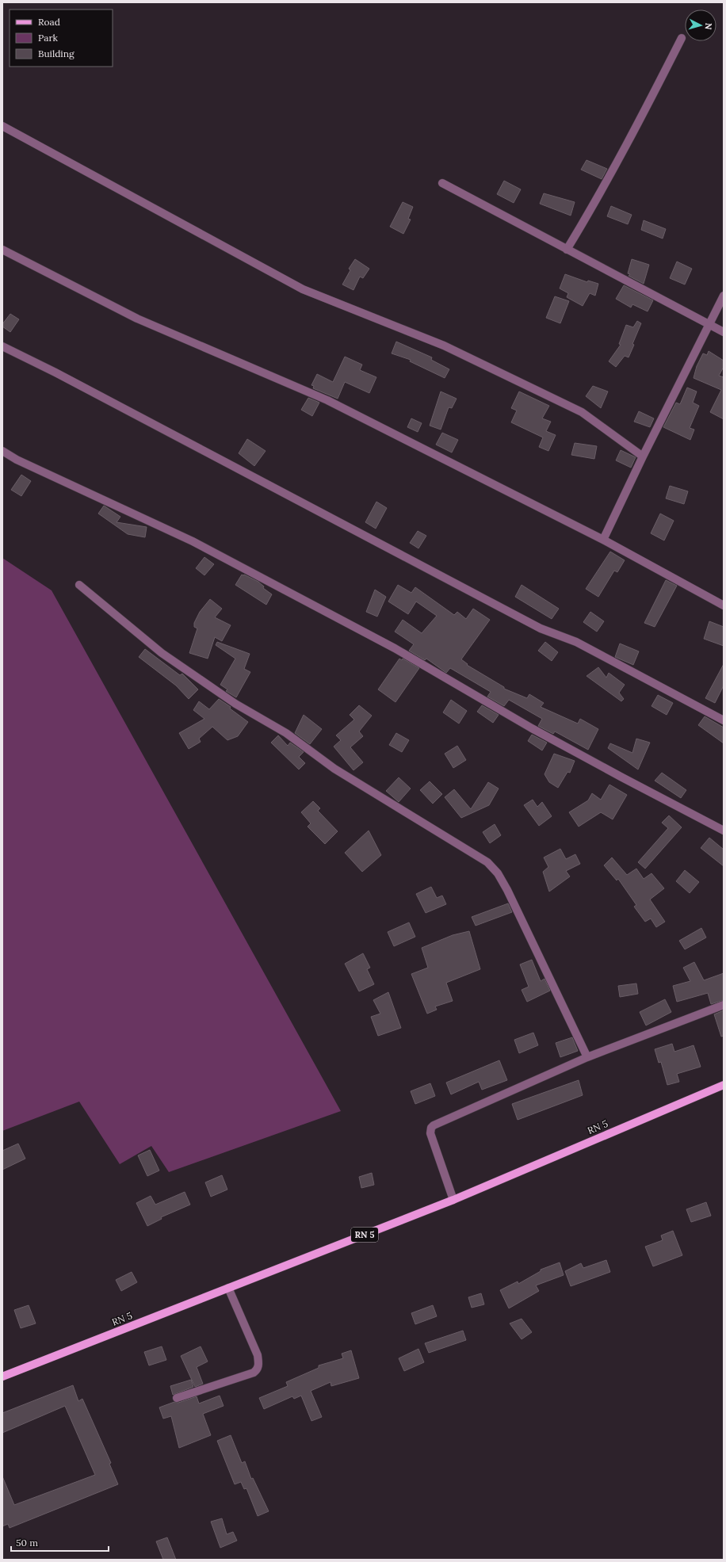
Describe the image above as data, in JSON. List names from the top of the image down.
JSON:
{
  "streets": {
    "main road": ["RN 5"]
  },
  "legend": ["Road", "Park", "Building"],
  "scale_bar": "50 m",
  "north": "right"
}
